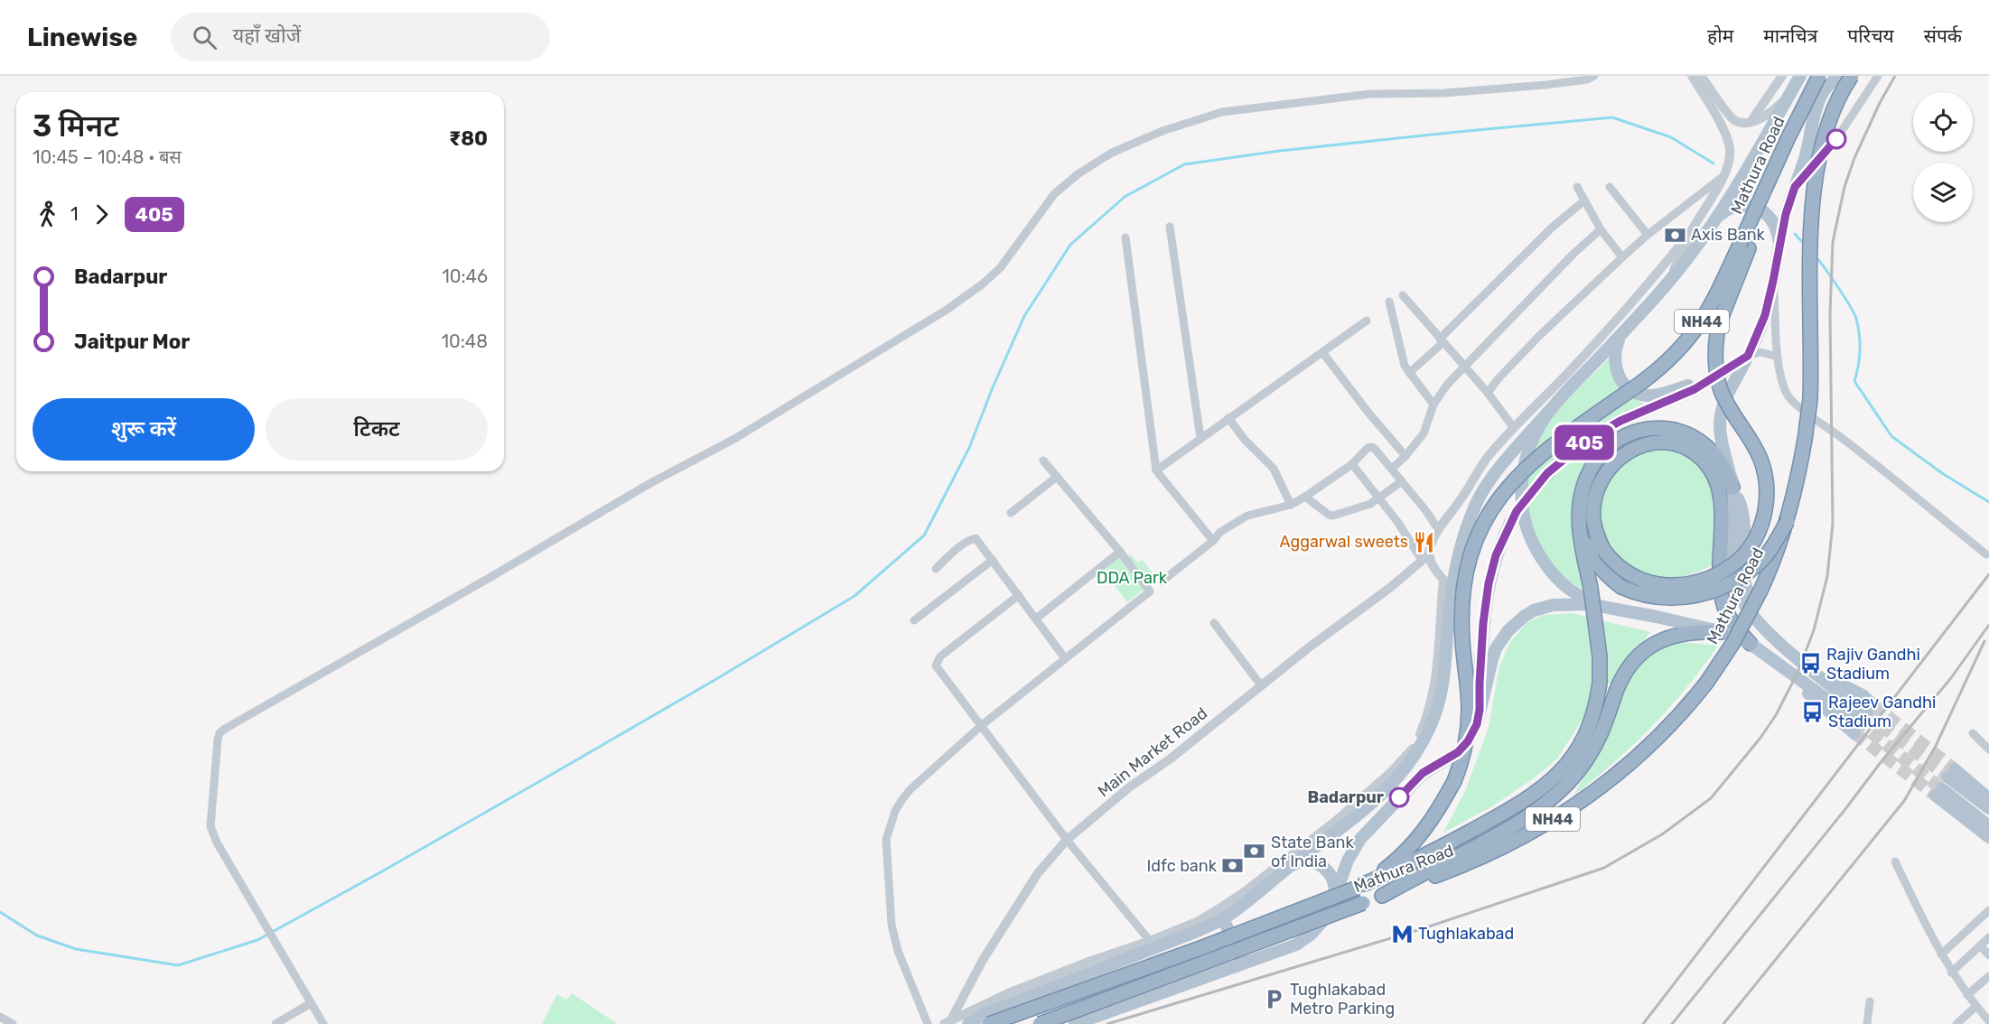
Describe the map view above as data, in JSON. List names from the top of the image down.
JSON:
{
  "streets": {
    "highway": ["Mathura Road", "NH44"],
    "street": ["Main Market Road"]
  },
  "parks": ["DDA Park"],
  "places": {
    "bank": ["Axis Bank", "State Bank of India", "Idfc bank"],
    "restaurant": ["Aggarwal sweets"],
    "bus stop": ["Rajiv Gandhi Stadium", "Rajeev Gandhi Stadium"],
    "other": ["Badarpur"],
    "metro station": ["Tughlakabad"],
    "parking": ["Tughlakabad Metro Parking"]
  },
  "lines": ["bus line 405"],
  "page": {
    "header": "Linewise",
    "search": "यहाँ खोजें",
    "nav": [
      "होम",
      "मानचित्र",
      "परिचय",
      "संपर्क"
    ],
    "on_map": "405",
    "heading": ["3 मिनट", "10:45 – 10:48 · बस", "₹80"],
    "legs": ["1", "405"],
    "list": [
      {
        "name": "Badarpur",
        "value": "10:46"
      },
      {
        "name": "Jaitpur Mor",
        "value": "10:48"
      }
    ],
    "buttons": ["शुरू करें", "टिकट"]
  }
}
